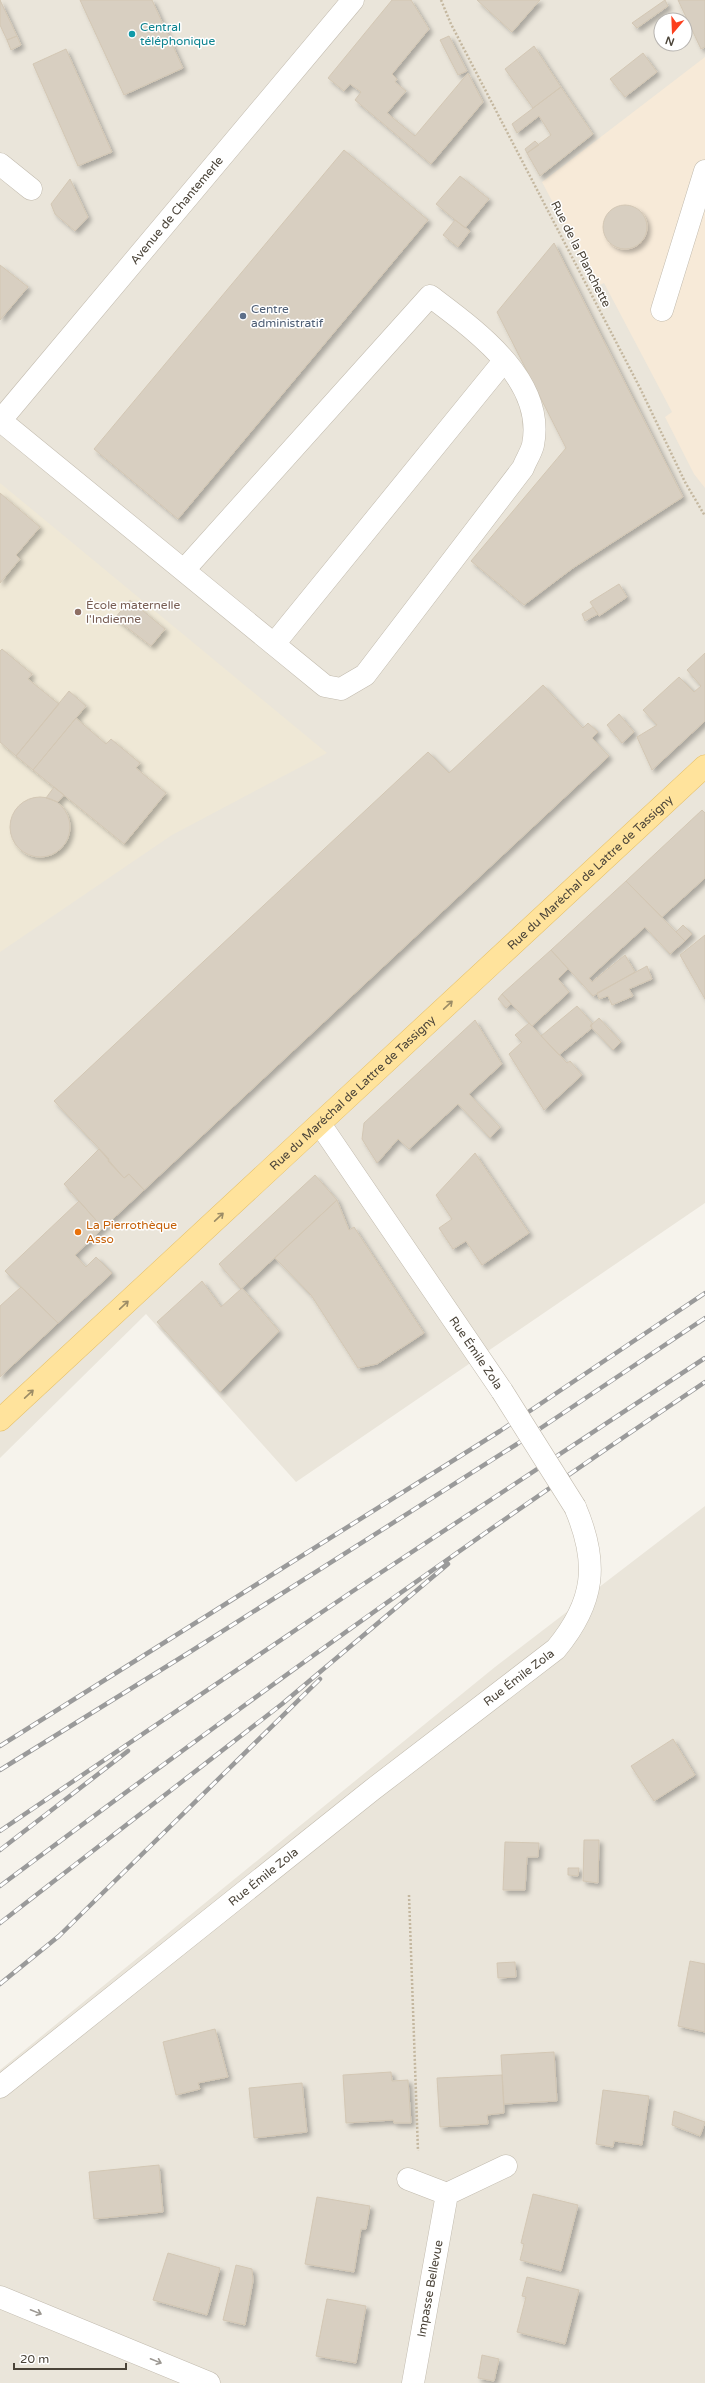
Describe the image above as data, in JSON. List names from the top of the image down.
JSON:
{
  "streets": {
    "main road": ["Rue du Maréchal de Lattre de Tassigny"],
    "street": ["Avenue de Chantemerle", "Rue Émile Zola", "Impasse Bellevue"],
    "path": ["Rue de la Planchette"]
  },
  "crossings": [
    ["Rue du Maréchal de Lattre de Tassigny", "Rue Émile Zola"]
  ],
  "one_way": ["Rue du Maréchal de Lattre de Tassigny"],
  "places": [
    "Central téléphonique",
    "Centre administratif",
    "École maternelle l'Indienne",
    "La Pierrothèque Asso"
  ],
  "scale_bar": "20 m",
  "north": "bottom"
}
